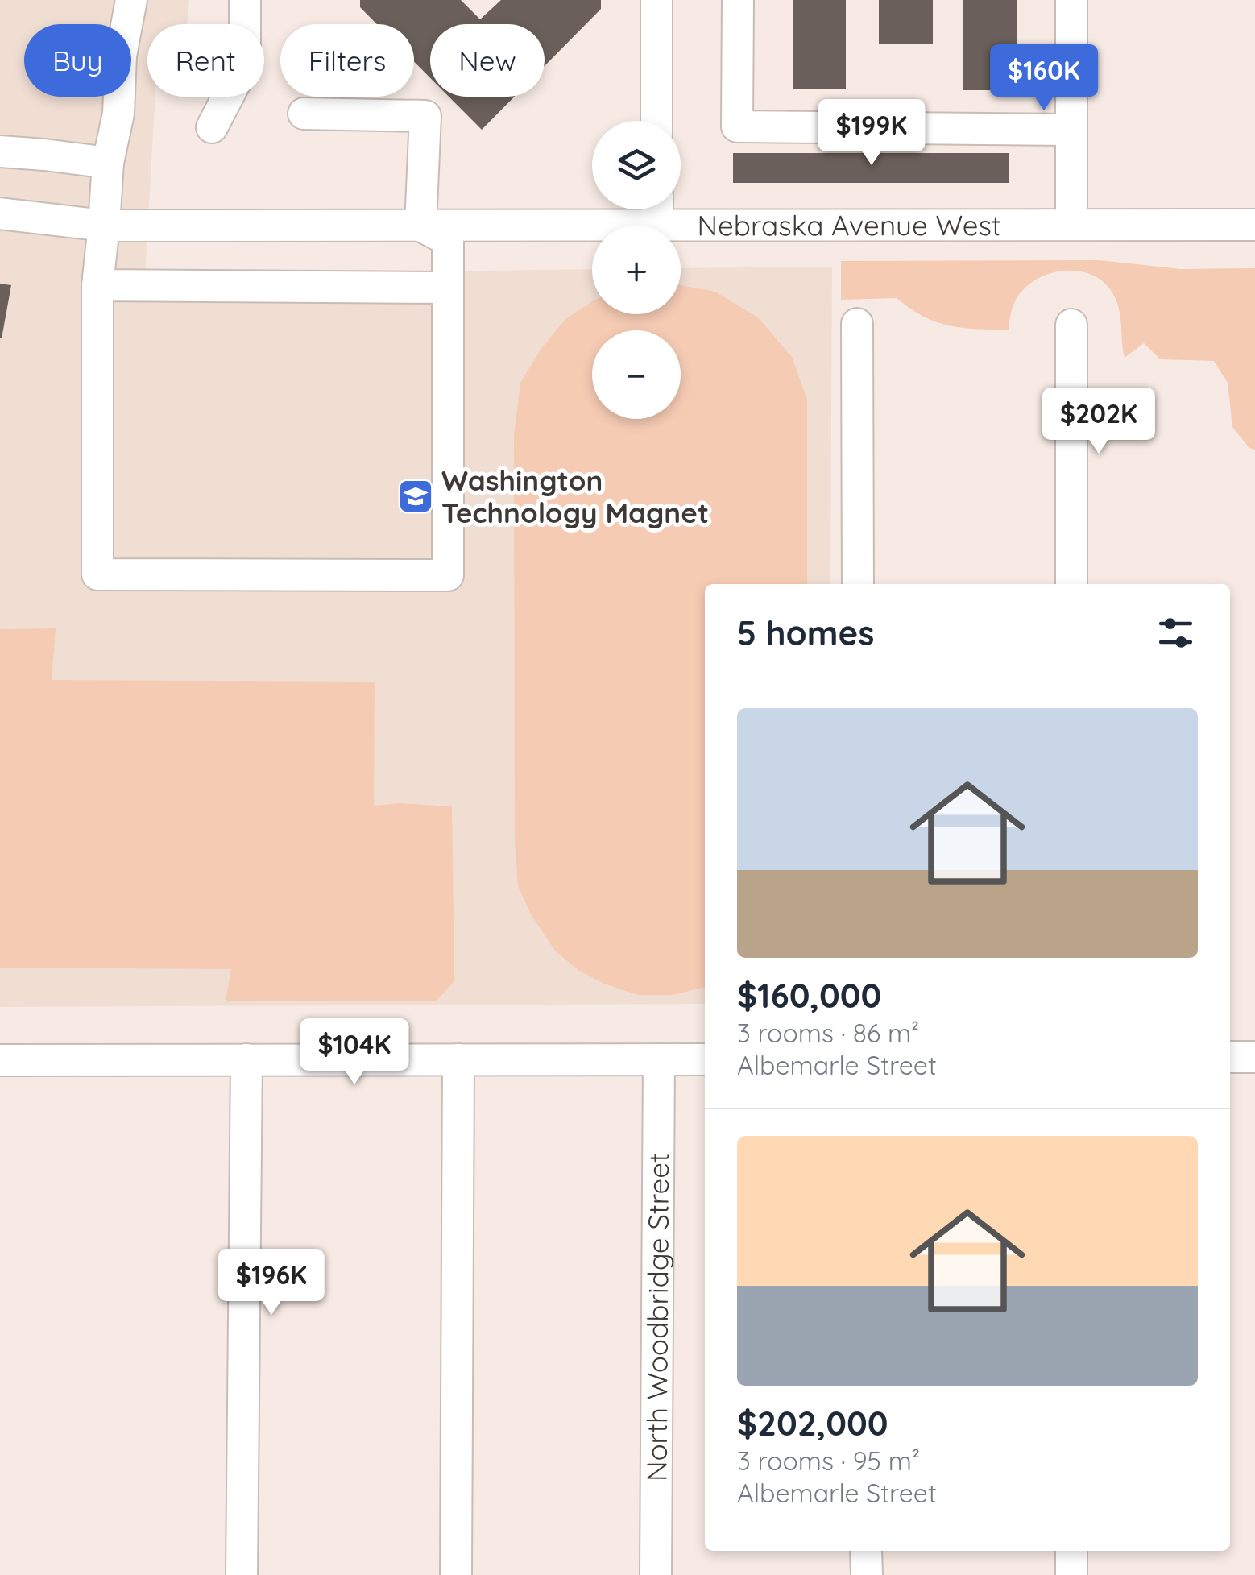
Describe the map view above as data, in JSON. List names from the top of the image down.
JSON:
{
  "streets": {
    "street": ["Nebraska Avenue West", "North Woodbridge Street"]
  },
  "places": {
    "school or university": ["Washington Technology Magnet"]
  },
  "page": {
    "chip": [
      "Buy",
      "Rent",
      "Filters",
      "New"
    ],
    "price": [
      "$160K",
      "$199K",
      "$202K",
      "$104K",
      "$196K"
    ],
    "map_buttons": ["+", "−"],
    "heading": "5 homes",
    "list": [
      {
        "name": "$160,000",
        "note": "3 rooms · 86 m² · Albemarle Street"
      },
      {
        "name": "$202,000",
        "note": "3 rooms · 95 m² · Albemarle Street"
      }
    ]
  }
}
